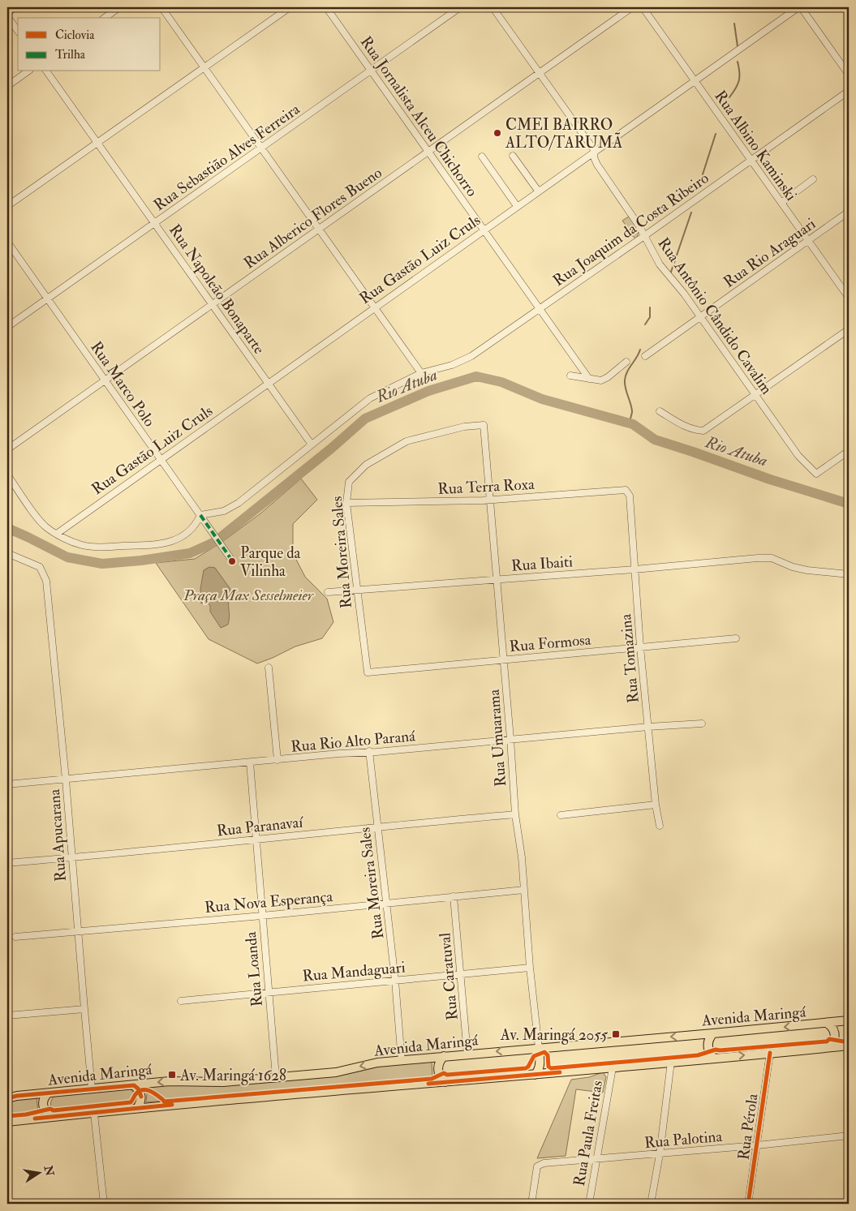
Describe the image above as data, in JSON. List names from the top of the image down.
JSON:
{
  "streets": {
    "main road": ["Avenida Maringá"],
    "street": [
      "Rua Jornalista Alceu Chichorro",
      "Rua Albino Kaminski",
      "Rua Sebastião Alves Ferreira",
      "Rua Alberico Flores Bueno",
      "Rua Joaquim da Costa Ribeiro",
      "Rua Rio Araguari",
      "Rua Gastão Luiz Cruls",
      "Rua Napoleão Bonaparte",
      "Rua Antônio Cândido Cavalim",
      "Rua Marco Polo",
      "Rua Terra Roxa",
      "Rua Moreira Sales",
      "Rua Ibaiti",
      "Rua Formosa",
      "Rua Tomazina",
      "Rua Umuarama",
      "Rua Rio Alto Paraná",
      "Rua Paranavaí",
      "Rua Apucarana",
      "Rua Nova Esperança",
      "Rua Loanda",
      "Rua Mandaguari",
      "Rua Caratuval",
      "Rua Pérola",
      "Rua Paula Freitas",
      "Rua Palotina"
    ]
  },
  "crossings": [
    ["Rua Jornalista Alceu Chichorro", "Rua Sebastião Alves Ferreira"],
    ["Rua Jornalista Alceu Chichorro", "Rua Alberico Flores Bueno"],
    ["Rua Jornalista Alceu Chichorro", "Rua Joaquim da Costa Ribeiro"],
    ["Rua Jornalista Alceu Chichorro", "Rua Gastão Luiz Cruls"],
    ["Rua Albino Kaminski", "Rua Joaquim da Costa Ribeiro"],
    ["Rua Albino Kaminski", "Rua Rio Araguari"],
    ["Rua Albino Kaminski", "Rua Gastão Luiz Cruls"],
    ["Rua Sebastião Alves Ferreira", "Rua Napoleão Bonaparte"],
    ["Rua Sebastião Alves Ferreira", "Rua Marco Polo"],
    ["Rua Alberico Flores Bueno", "Rua Napoleão Bonaparte"],
    ["Rua Alberico Flores Bueno", "Rua Antônio Cândido Cavalim"],
    ["Rua Alberico Flores Bueno", "Rua Marco Polo"],
    ["Rua Joaquim da Costa Ribeiro", "Rua Napoleão Bonaparte"],
    ["Rua Joaquim da Costa Ribeiro", "Rua Antônio Cândido Cavalim"],
    ["Rua Joaquim da Costa Ribeiro", "Rua Marco Polo"],
    ["Rua Rio Araguari", "Rua Antônio Cândido Cavalim"],
    ["Rua Gastão Luiz Cruls", "Rua Napoleão Bonaparte"],
    ["Rua Gastão Luiz Cruls", "Rua Antônio Cândido Cavalim"],
    ["Rua Gastão Luiz Cruls", "Rua Marco Polo"],
    ["Rua Terra Roxa", "Rua Moreira Sales"],
    ["Rua Terra Roxa", "Rua Tomazina"],
    ["Rua Terra Roxa", "Rua Umuarama"],
    ["Rua Moreira Sales", "Rua Ibaiti"],
    ["Rua Moreira Sales", "Rua Formosa"],
    ["Rua Moreira Sales", "Rua Umuarama"],
    ["Rua Moreira Sales", "Rua Rio Alto Paraná"],
    ["Rua Moreira Sales", "Rua Paranavaí"],
    ["Rua Moreira Sales", "Rua Nova Esperança"],
    ["Rua Moreira Sales", "Rua Mandaguari"],
    ["Rua Moreira Sales", "Avenida Maringá"],
    ["Rua Ibaiti", "Rua Tomazina"],
    ["Rua Ibaiti", "Rua Umuarama"],
    ["Rua Formosa", "Rua Tomazina"],
    ["Rua Formosa", "Rua Umuarama"],
    ["Rua Tomazina", "Rua Rio Alto Paraná"],
    ["Rua Umuarama", "Rua Rio Alto Paraná"],
    ["Rua Umuarama", "Rua Paranavaí"],
    ["Rua Umuarama", "Rua Nova Esperança"],
    ["Rua Umuarama", "Rua Mandaguari"],
    ["Rua Umuarama", "Avenida Maringá"],
    ["Rua Rio Alto Paraná", "Rua Apucarana"],
    ["Rua Rio Alto Paraná", "Rua Loanda"],
    ["Rua Paranavaí", "Rua Apucarana"],
    ["Rua Paranavaí", "Rua Loanda"],
    ["Rua Apucarana", "Rua Nova Esperança"],
    ["Rua Apucarana", "Avenida Maringá"],
    ["Rua Nova Esperança", "Rua Loanda"],
    ["Rua Nova Esperança", "Rua Caratuval"],
    ["Rua Loanda", "Rua Mandaguari"],
    ["Rua Loanda", "Avenida Maringá"],
    ["Rua Mandaguari", "Rua Caratuval"],
    ["Rua Caratuval", "Avenida Maringá"],
    ["Rua Pérola", "Rua Palotina"],
    ["Rua Paula Freitas", "Rua Palotina"]
  ],
  "water": ["Rio Atuba"],
  "parks": ["Praça Max Sesselmeier"],
  "places": {
    "other": ["CMEI BAIRRO ALTO/TARUMÃ", "Parque da Vilinha"],
    "transit": ["Av. Maringá 2055", "Av. Maringá 1628"]
  },
  "legend": ["Ciclovia", "Trilha"],
  "north": "right"
}
